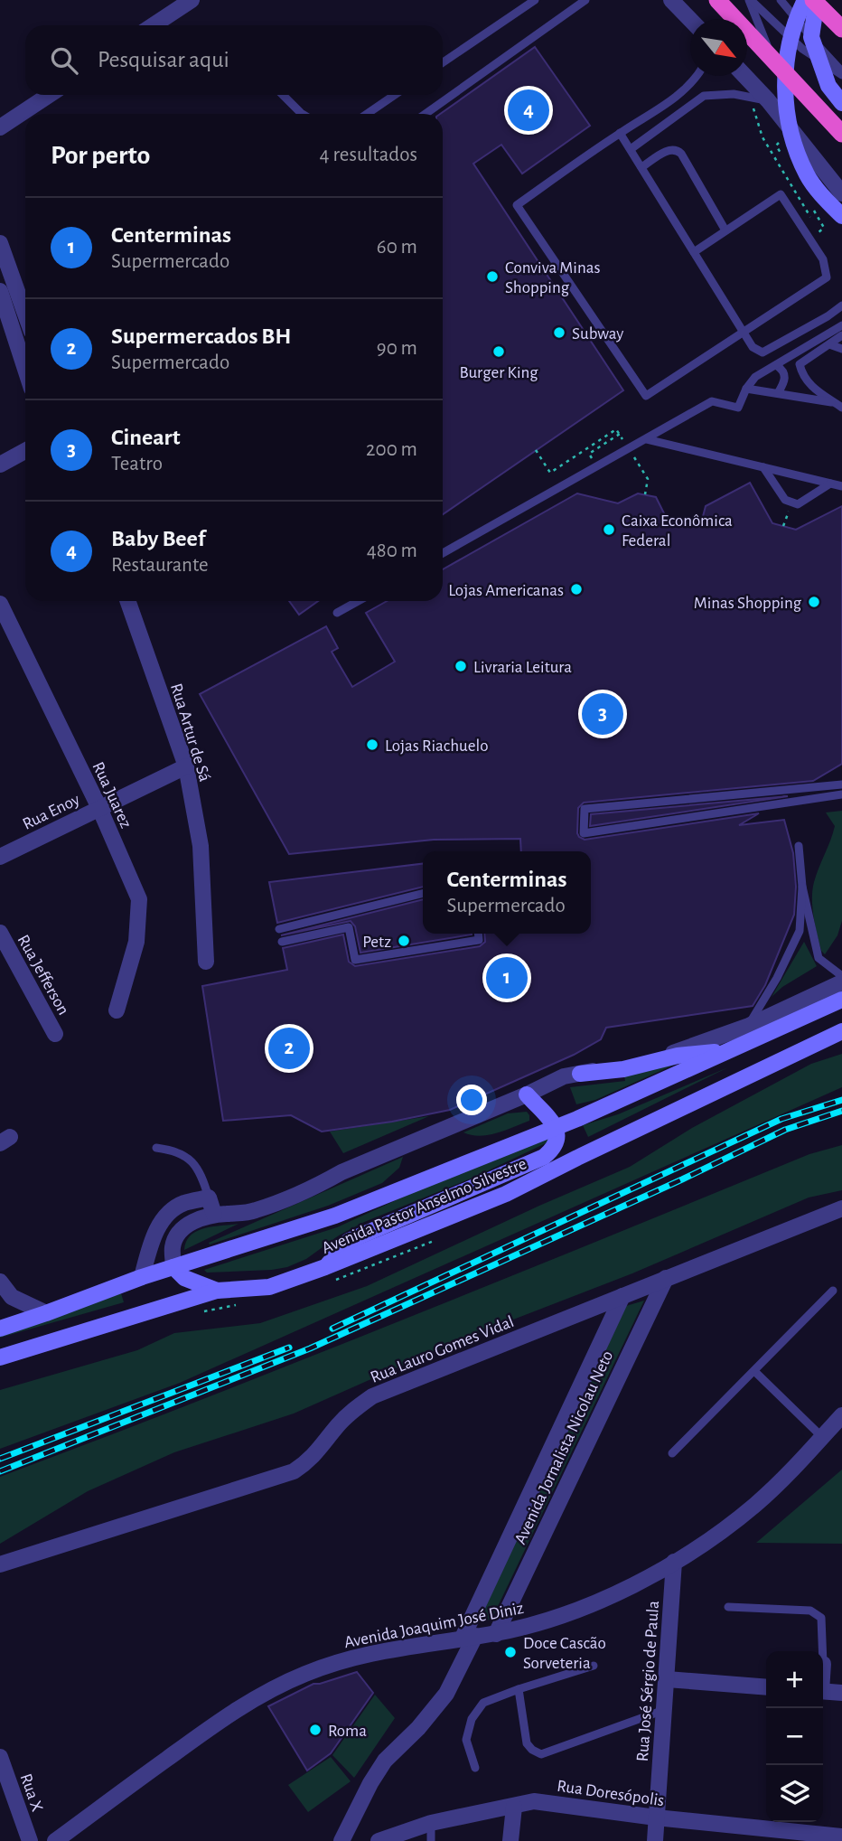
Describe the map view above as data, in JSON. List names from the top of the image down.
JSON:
{
  "streets": {
    "main road": ["Avenida Pastor Anselmo Silvestre"],
    "street": [
      "Rua Artur de Sá",
      "Rua Juarez",
      "Rua Enoy",
      "Rua Jefferson",
      "Rua Lauro Gomes Vidal",
      "Avenida Jornalista Nicolau Neto",
      "Avenida Joaquim José Diniz",
      "Rua José Sérgio de Paula",
      "Rua X",
      "Rua Doresópolis"
    ]
  },
  "crossings": [
    ["Rua Artur de Sá", "Rua Enoy"],
    ["Rua Juarez", "Rua Enoy"],
    ["Rua Lauro Gomes Vidal", "Avenida Jornalista Nicolau Neto"],
    ["Avenida Jornalista Nicolau Neto", "Avenida Joaquim José Diniz"],
    ["Avenida Joaquim José Diniz", "Rua José Sérgio de Paula"],
    ["Rua José Sérgio de Paula", "Rua Doresópolis"]
  ],
  "places": [
    "Conviva Minas Shopping",
    "Subway",
    "Burger King",
    "Caixa Econômica Federal",
    "Lojas Americanas",
    "Minas Shopping",
    "Livraria Leitura",
    "Lojas Riachuelo",
    "Petz",
    "Doce Cascão Sorveteria",
    "Roma"
  ],
  "north": "bottom right",
  "page": {
    "search": "Pesquisar aqui",
    "pins": [
      "4",
      "3",
      "1",
      "2"
    ],
    "heading": ["Por perto", "4 resultados"],
    "list": [
      {
        "mark": "1",
        "name": "Centerminas",
        "note": "Supermercado",
        "value": "60 m"
      },
      {
        "mark": "2",
        "name": "Supermercados BH",
        "note": "Supermercado",
        "value": "90 m"
      },
      {
        "mark": "3",
        "name": "Cineart",
        "note": "Teatro",
        "value": "200 m"
      },
      {
        "mark": "4",
        "name": "Baby Beef",
        "note": "Restaurante",
        "value": "480 m"
      }
    ],
    "popup": ["Centerminas", "Supermercado"],
    "map_buttons": ["+", "−"]
  }
}
